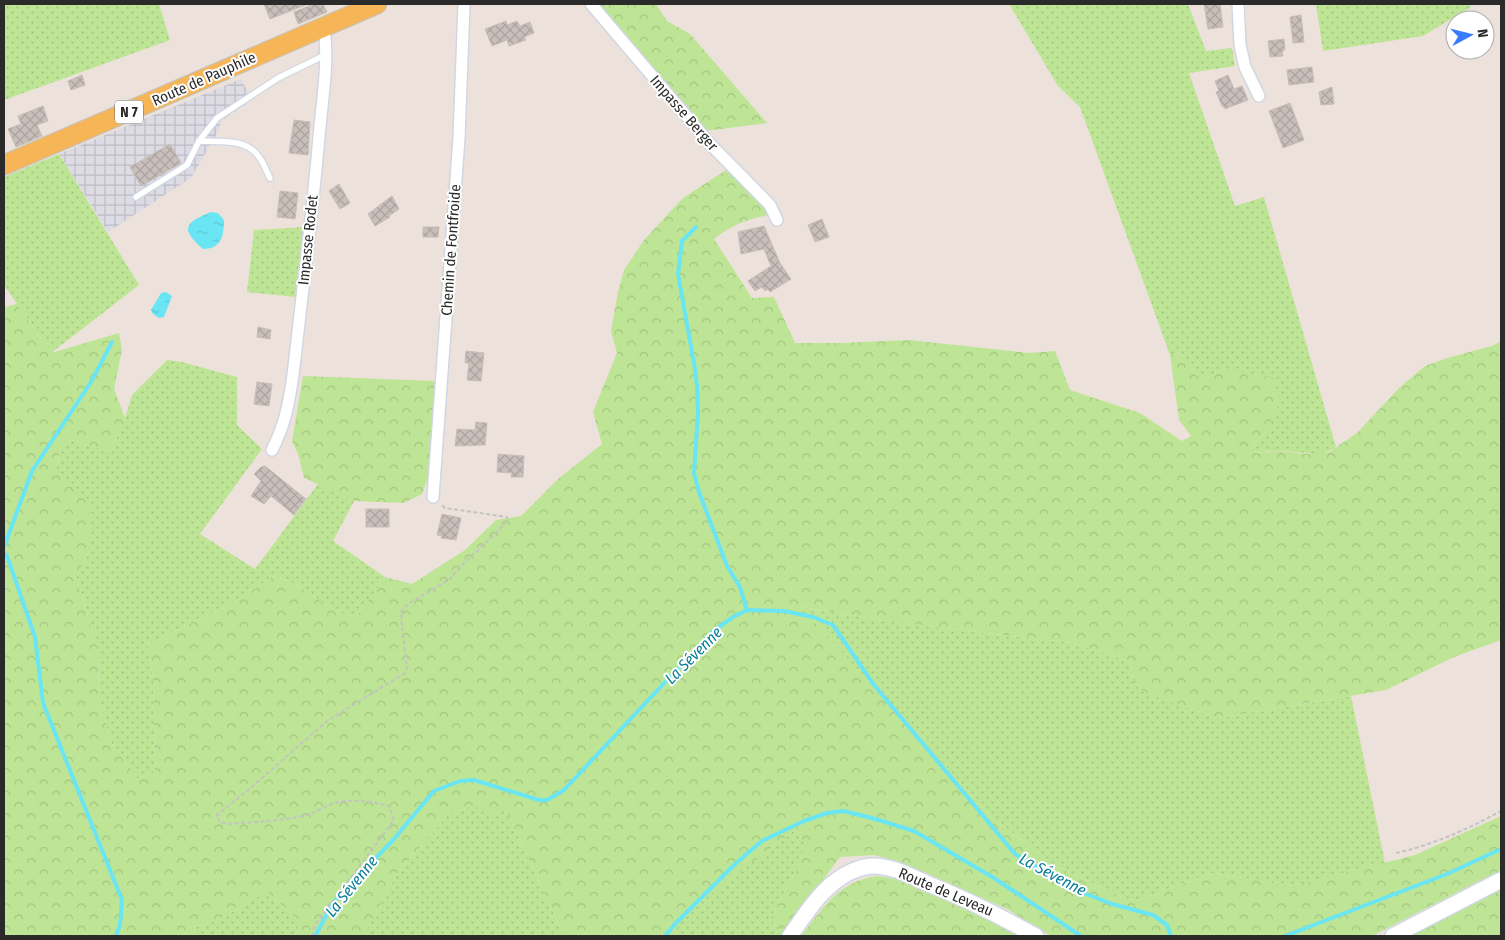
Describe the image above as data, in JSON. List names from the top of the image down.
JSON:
{
  "streets": {
    "main road": ["Route de Pauphile", "N 7"],
    "street": [
      "Impasse Berger",
      "Impasse Rodet",
      "Chemin de Fontfroide",
      "Route de Leveau"
    ]
  },
  "crossings": [
    ["Route de Pauphile", "Impasse Rodet"]
  ],
  "water": ["La Sévenne"],
  "north": "right"
}
